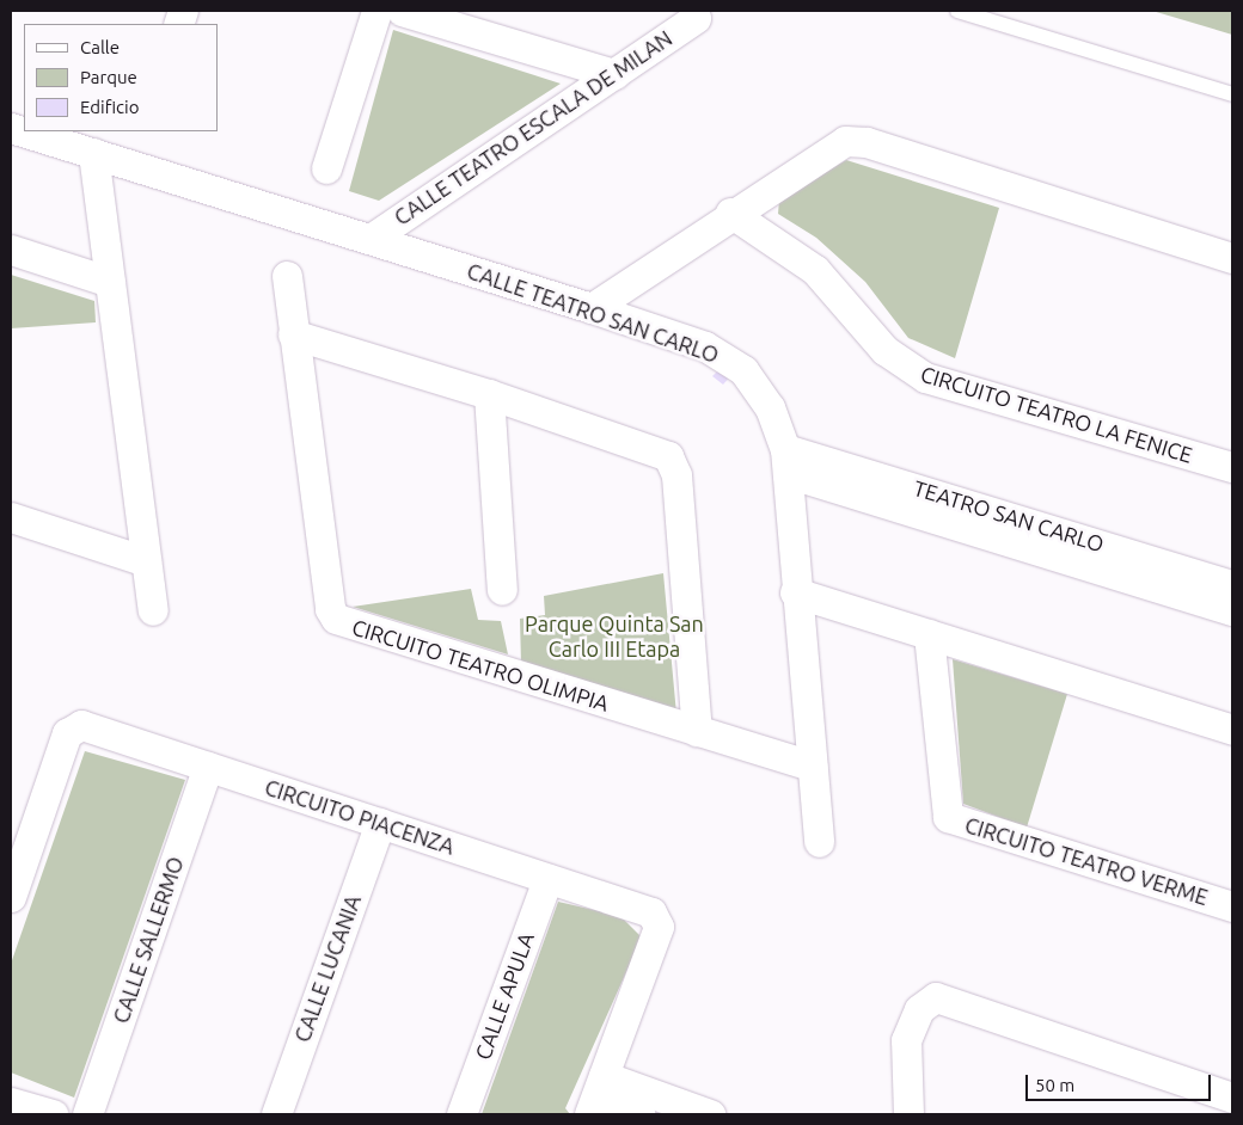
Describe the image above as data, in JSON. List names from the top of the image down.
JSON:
{
  "streets": {
    "street": [
      "CALLE TEATRO ESCALA DE MILAN",
      "CALLE TEATRO SAN CARLO",
      "CIRCUITO TEATRO LA FENICE",
      "TEATRO SAN CARLO",
      "CIRCUITO TEATRO OLIMPIA",
      "CIRCUITO PIACENZA",
      "CIRCUITO TEATRO VERME",
      "CALLE SALLERMO",
      "CALLE LUCANIA",
      "CALLE APULA"
    ]
  },
  "crossings": [
    ["CALLE TEATRO ESCALA DE MILAN", "CALLE TEATRO SAN CARLO"],
    ["CALLE TEATRO SAN CARLO", "TEATRO SAN CARLO"],
    ["CALLE TEATRO SAN CARLO", "CIRCUITO TEATRO OLIMPIA"],
    ["CIRCUITO PIACENZA", "CALLE SALLERMO"],
    ["CIRCUITO PIACENZA", "CALLE LUCANIA"],
    ["CIRCUITO PIACENZA", "CALLE APULA"]
  ],
  "parks": ["Parque Quinta San Carlo III Etapa"],
  "legend": ["Calle", "Parque", "Edificio"],
  "scale_bar": "50 m"
}
